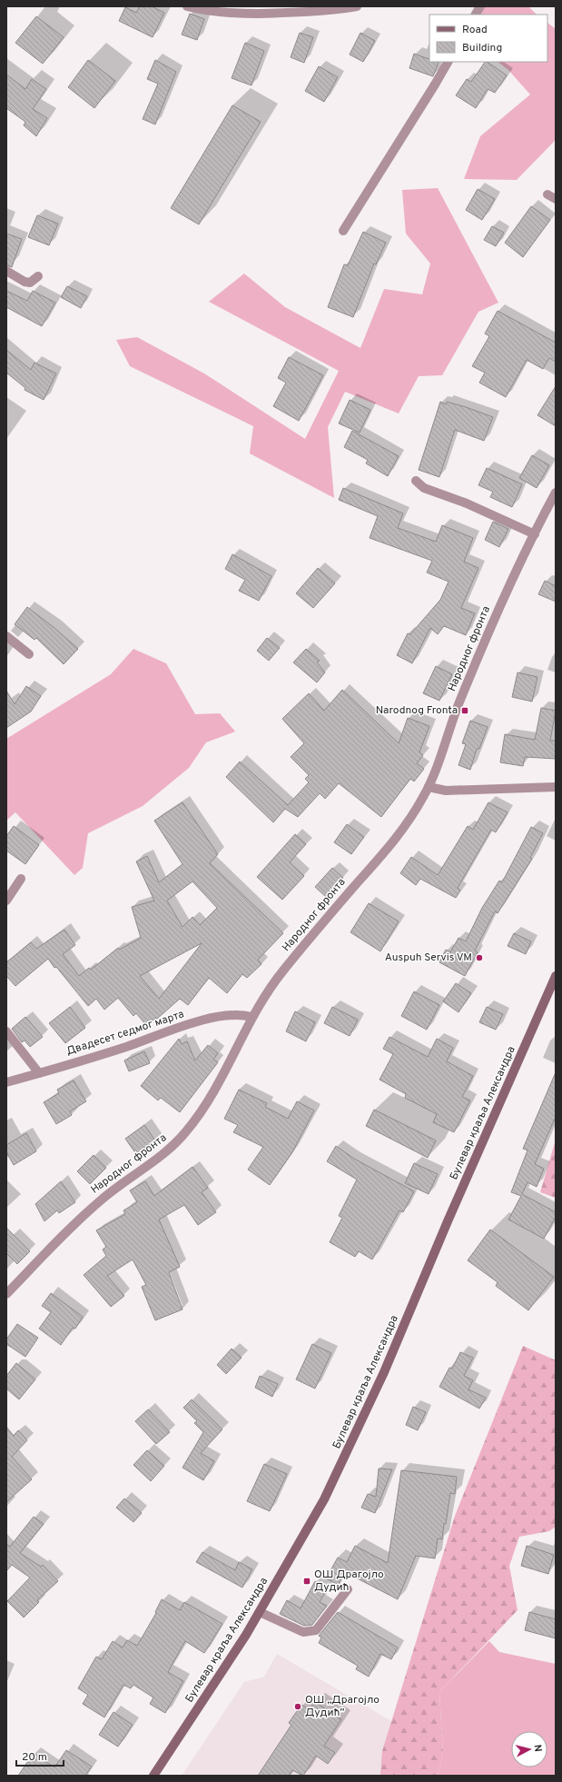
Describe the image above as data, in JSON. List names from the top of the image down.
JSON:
{
  "streets": {
    "main road": ["Булевар краља Александра"],
    "street": ["Народног фронта", "Двадесет седмог марта"]
  },
  "crossings": [
    ["Народног фронта", "Двадесет седмог марта"]
  ],
  "places": {
    "transit": ["Narodnog Fronta", "ОШ Драгојло Дудић"],
    "other": ["Auspuh Servis VM", "ОШ „Драгојло Дудић”"]
  },
  "legend": ["Road", "Building"],
  "scale_bar": "20 m",
  "north": "right"
}
